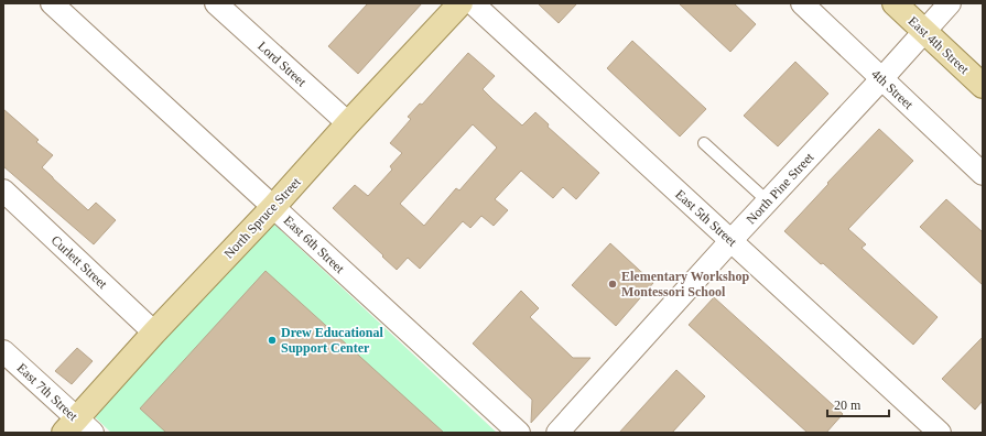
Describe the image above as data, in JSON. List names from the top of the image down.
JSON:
{
  "streets": {
    "main road": ["East 4th Street", "North Spruce Street"],
    "street": [
      "Lord Street",
      "4th Street",
      "North Pine Street",
      "East 5th Street",
      "East 6th Street",
      "Curlett Street",
      "East 7th Street"
    ]
  },
  "crossings": [
    ["East 4th Street", "North Pine Street"],
    ["Lord Street", "North Spruce Street"],
    ["4th Street", "North Pine Street"],
    ["North Pine Street", "East 5th Street"],
    ["North Spruce Street", "East 6th Street"],
    ["North Spruce Street", "Curlett Street"],
    ["North Spruce Street", "East 7th Street"]
  ],
  "places": ["Elementary Workshop Montessori School", "Drew Educational Support Center"],
  "scale_bar": "20 m"
}
